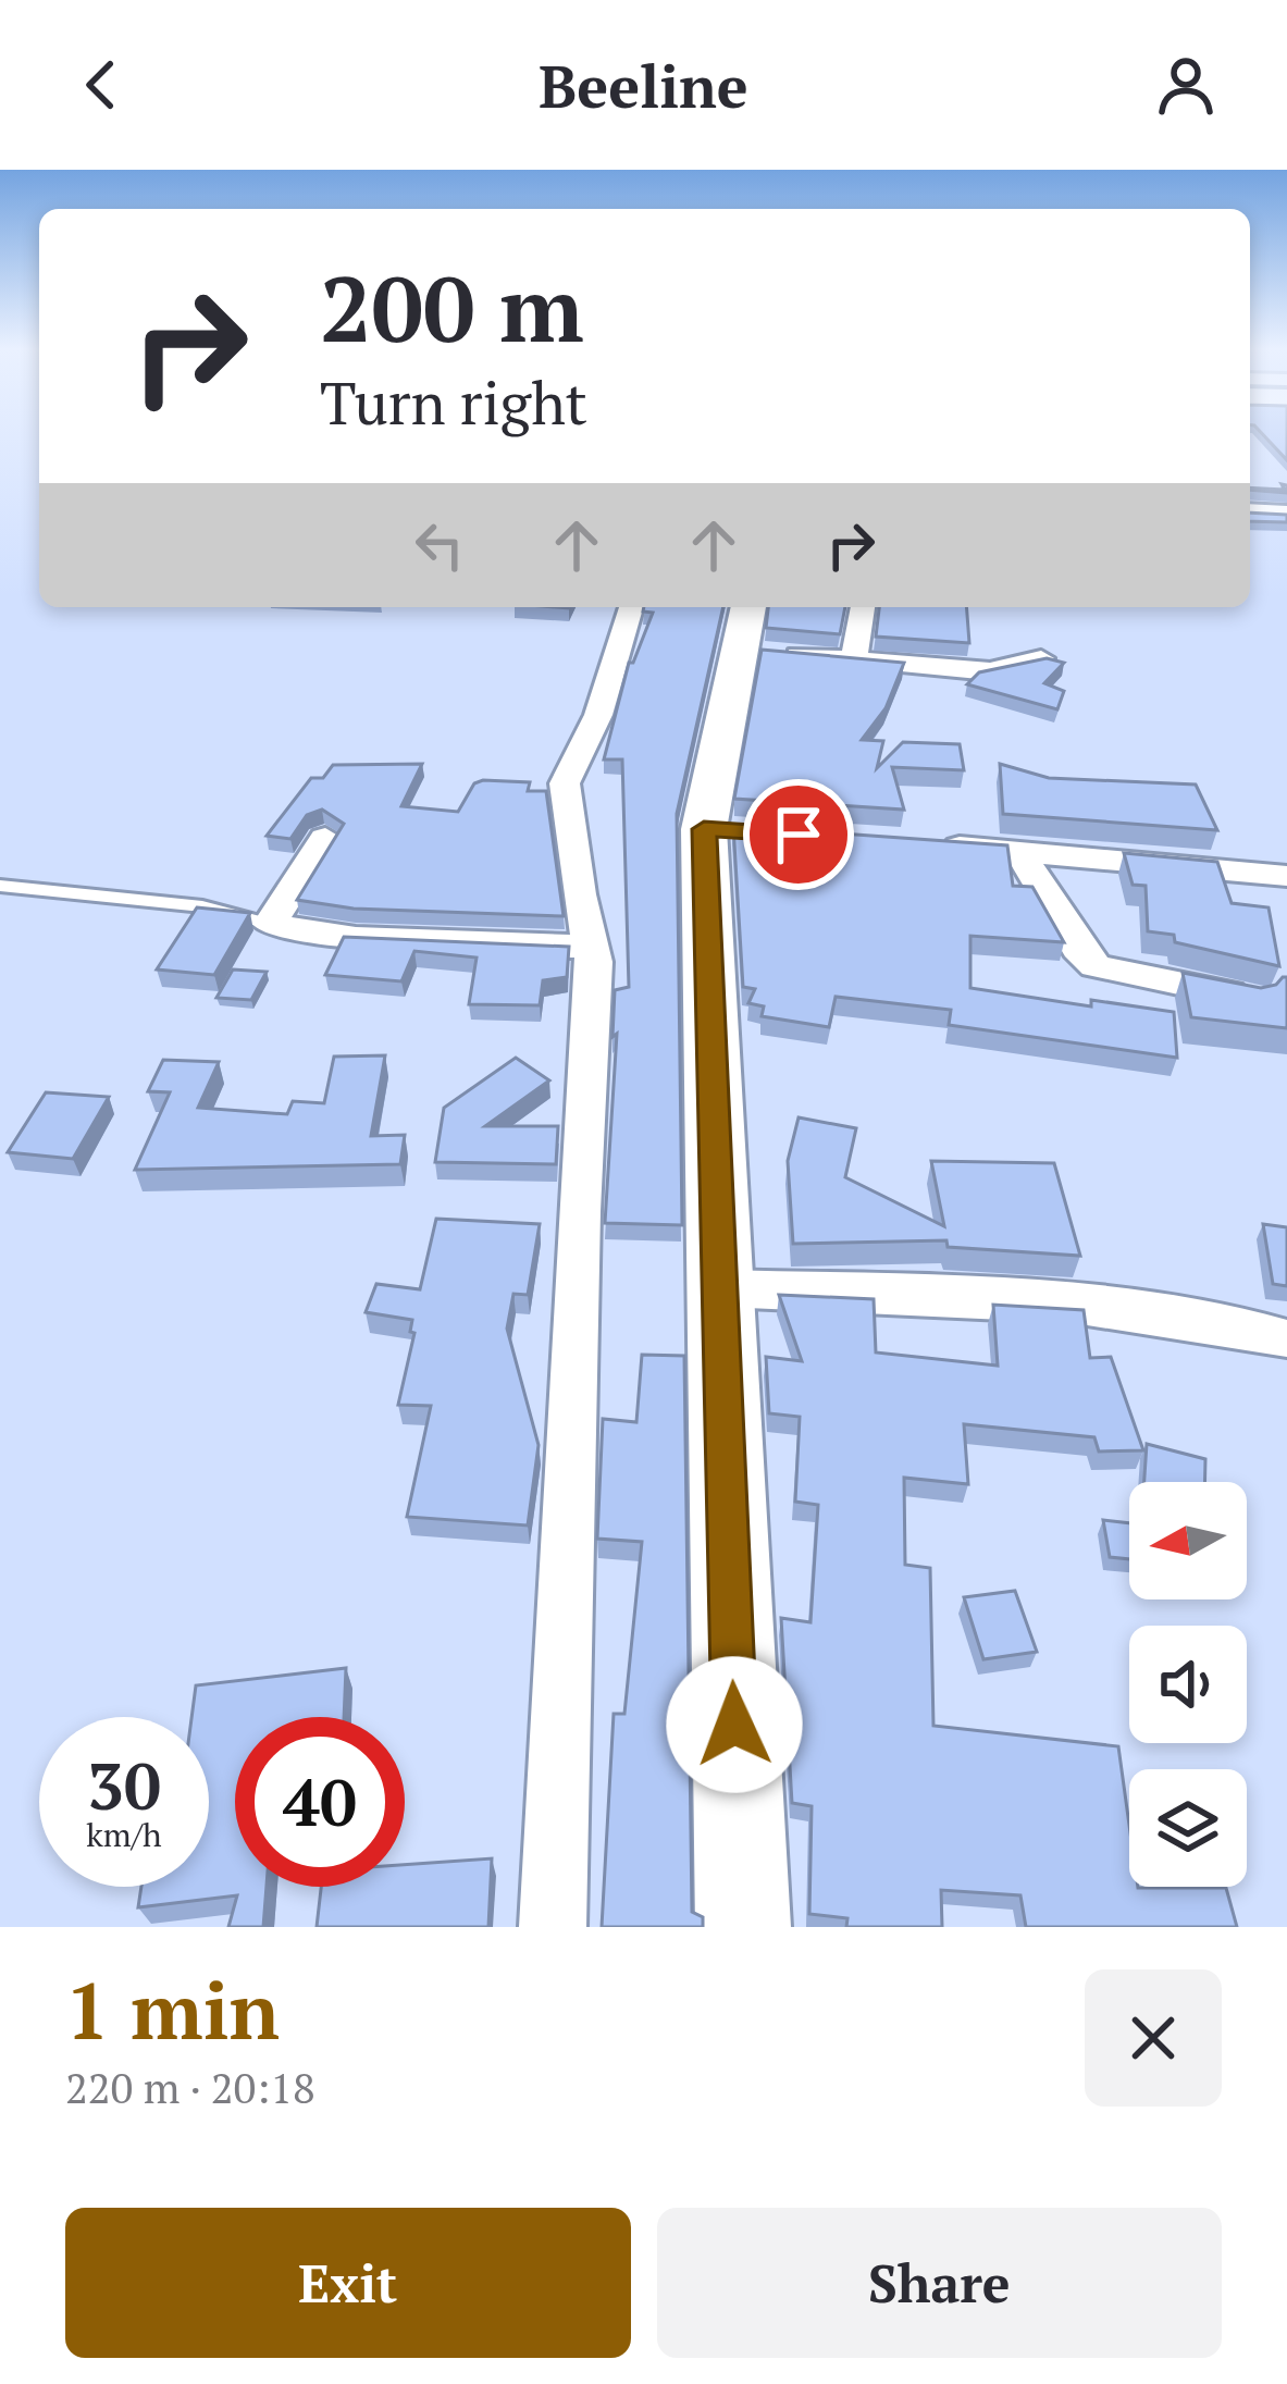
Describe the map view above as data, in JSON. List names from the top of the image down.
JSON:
{
  "north": "left",
  "page": {
    "header": "Beeline",
    "turn": ["200 m", "Turn right"],
    "speed": "30 km/h",
    "limit": "40",
    "heading": ["1 min", "220 m · 20:18"],
    "buttons": ["Exit", "Share"]
  }
}
